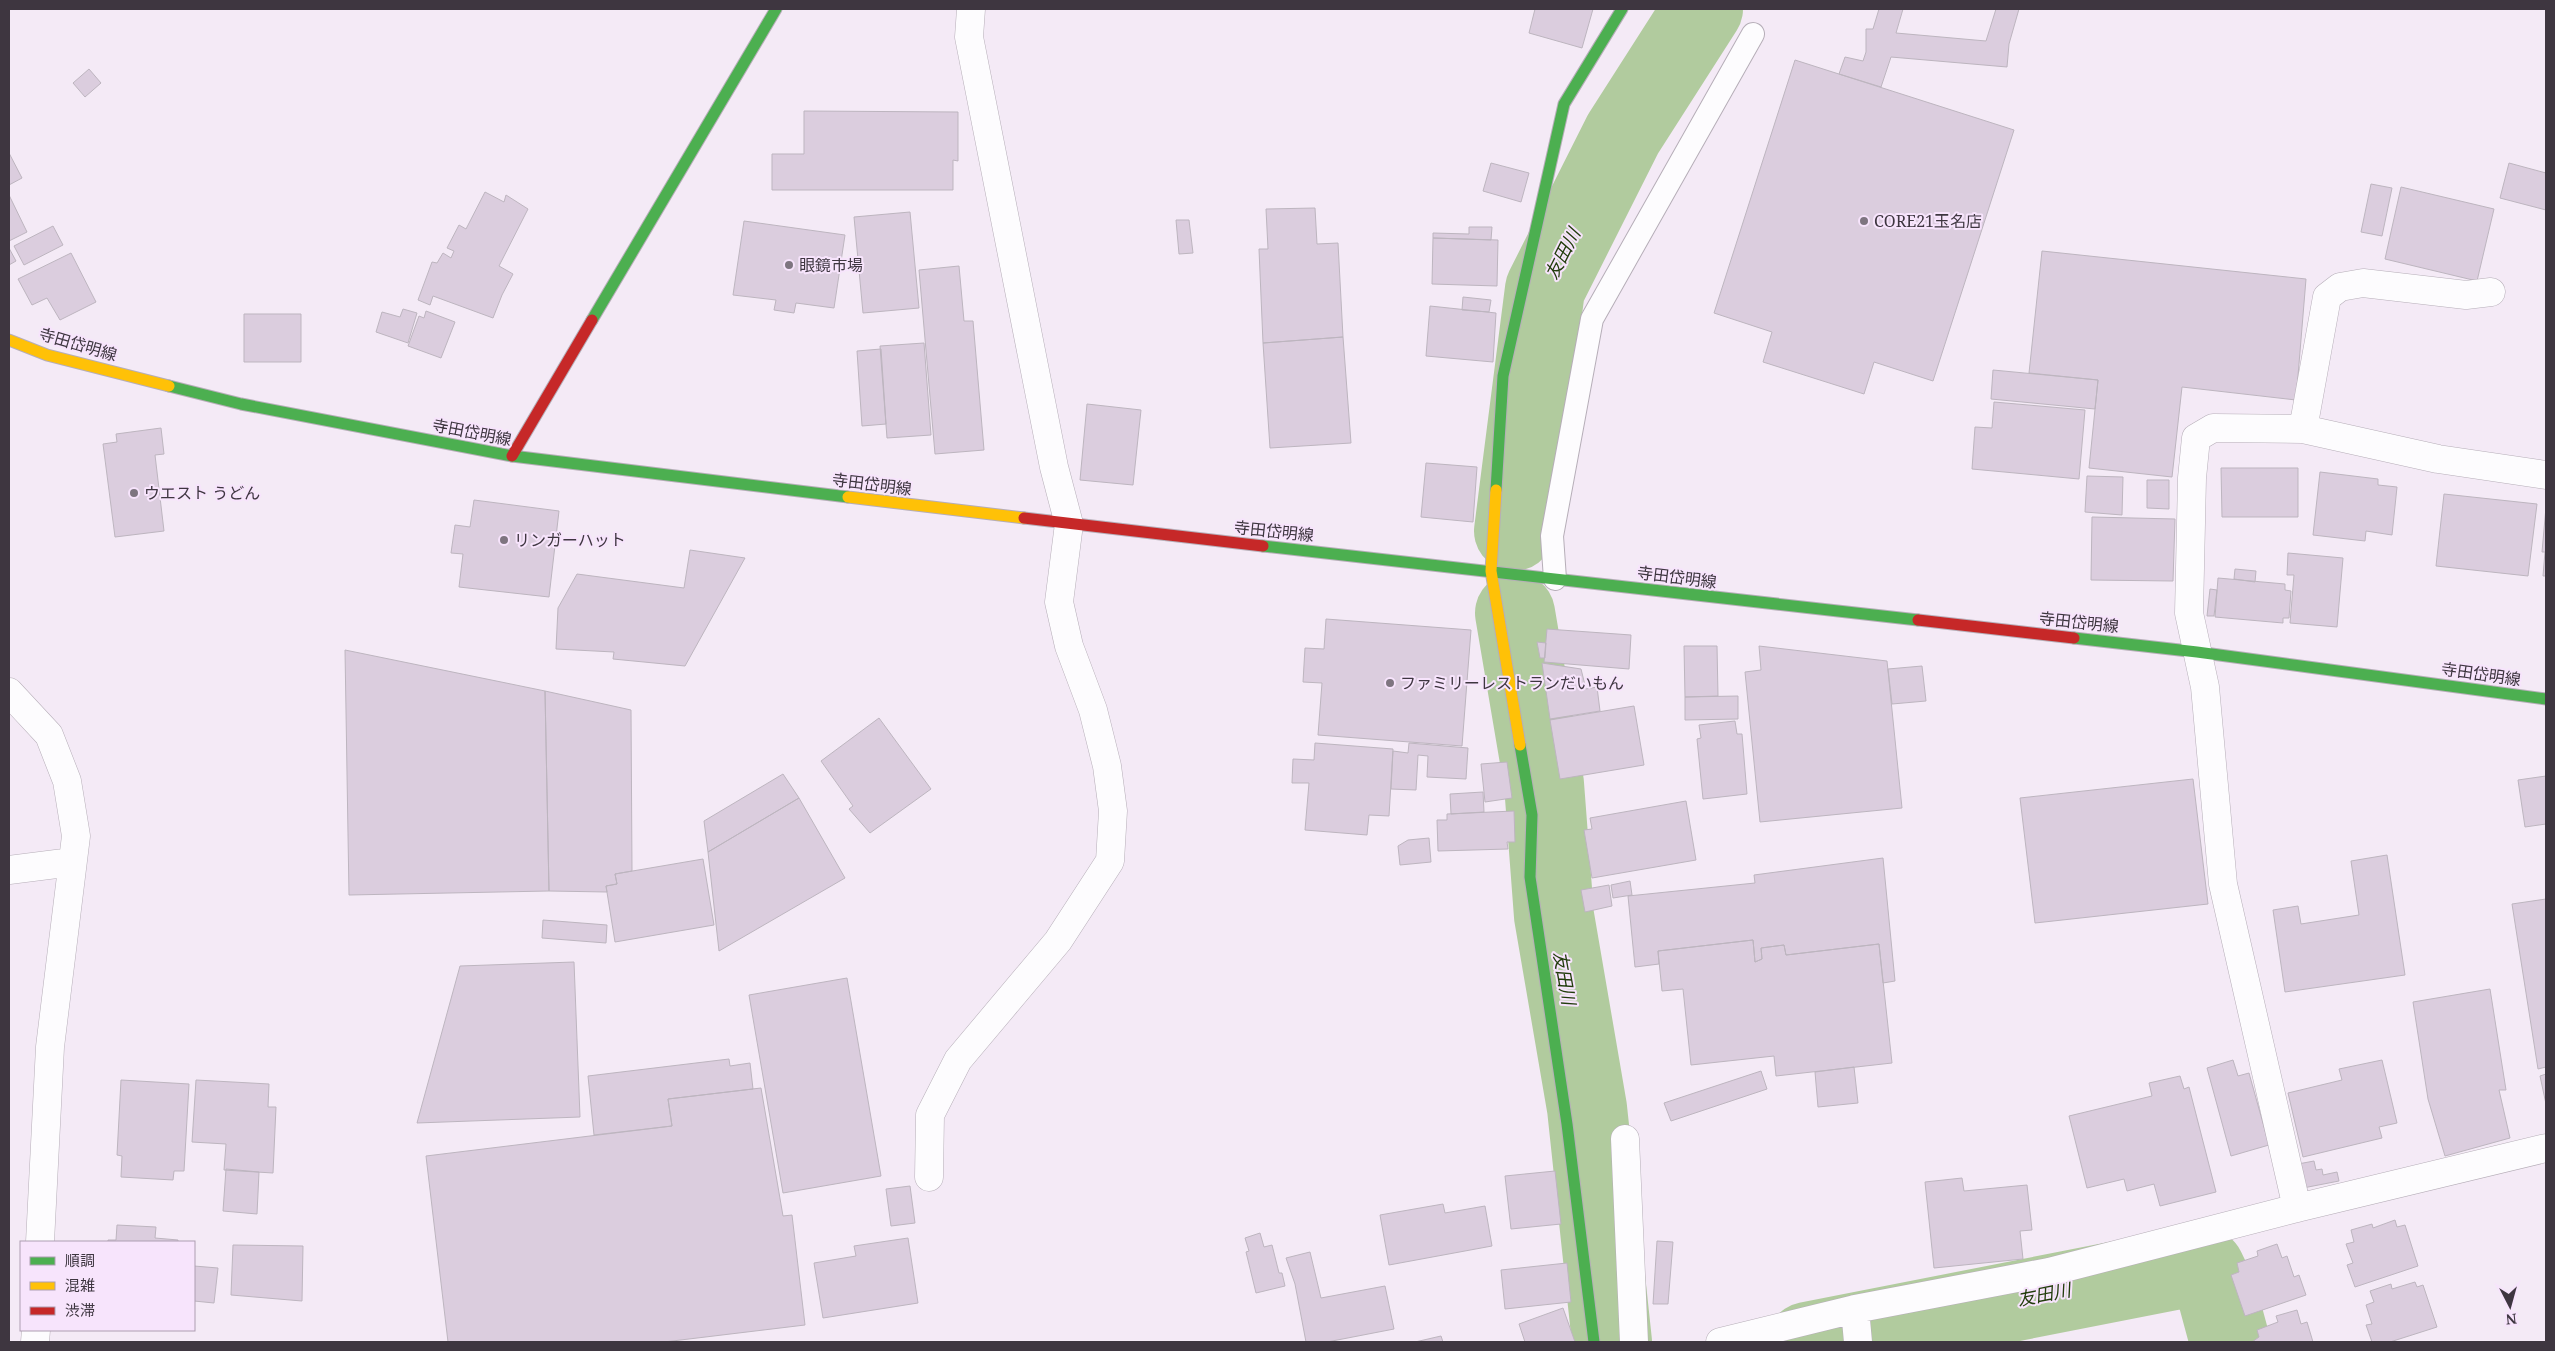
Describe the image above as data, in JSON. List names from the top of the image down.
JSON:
{
  "streets": {
    "main road": ["寺田岱明線"]
  },
  "water": ["友田川"],
  "places": [
    "CORE21玉名店",
    "眼鏡市場",
    "ウエスト うどん",
    "リンガーハット",
    "ファミリーレストランだいもん"
  ],
  "legend": ["順調", "混雑", "渋滞"],
  "north": "bottom"
}
